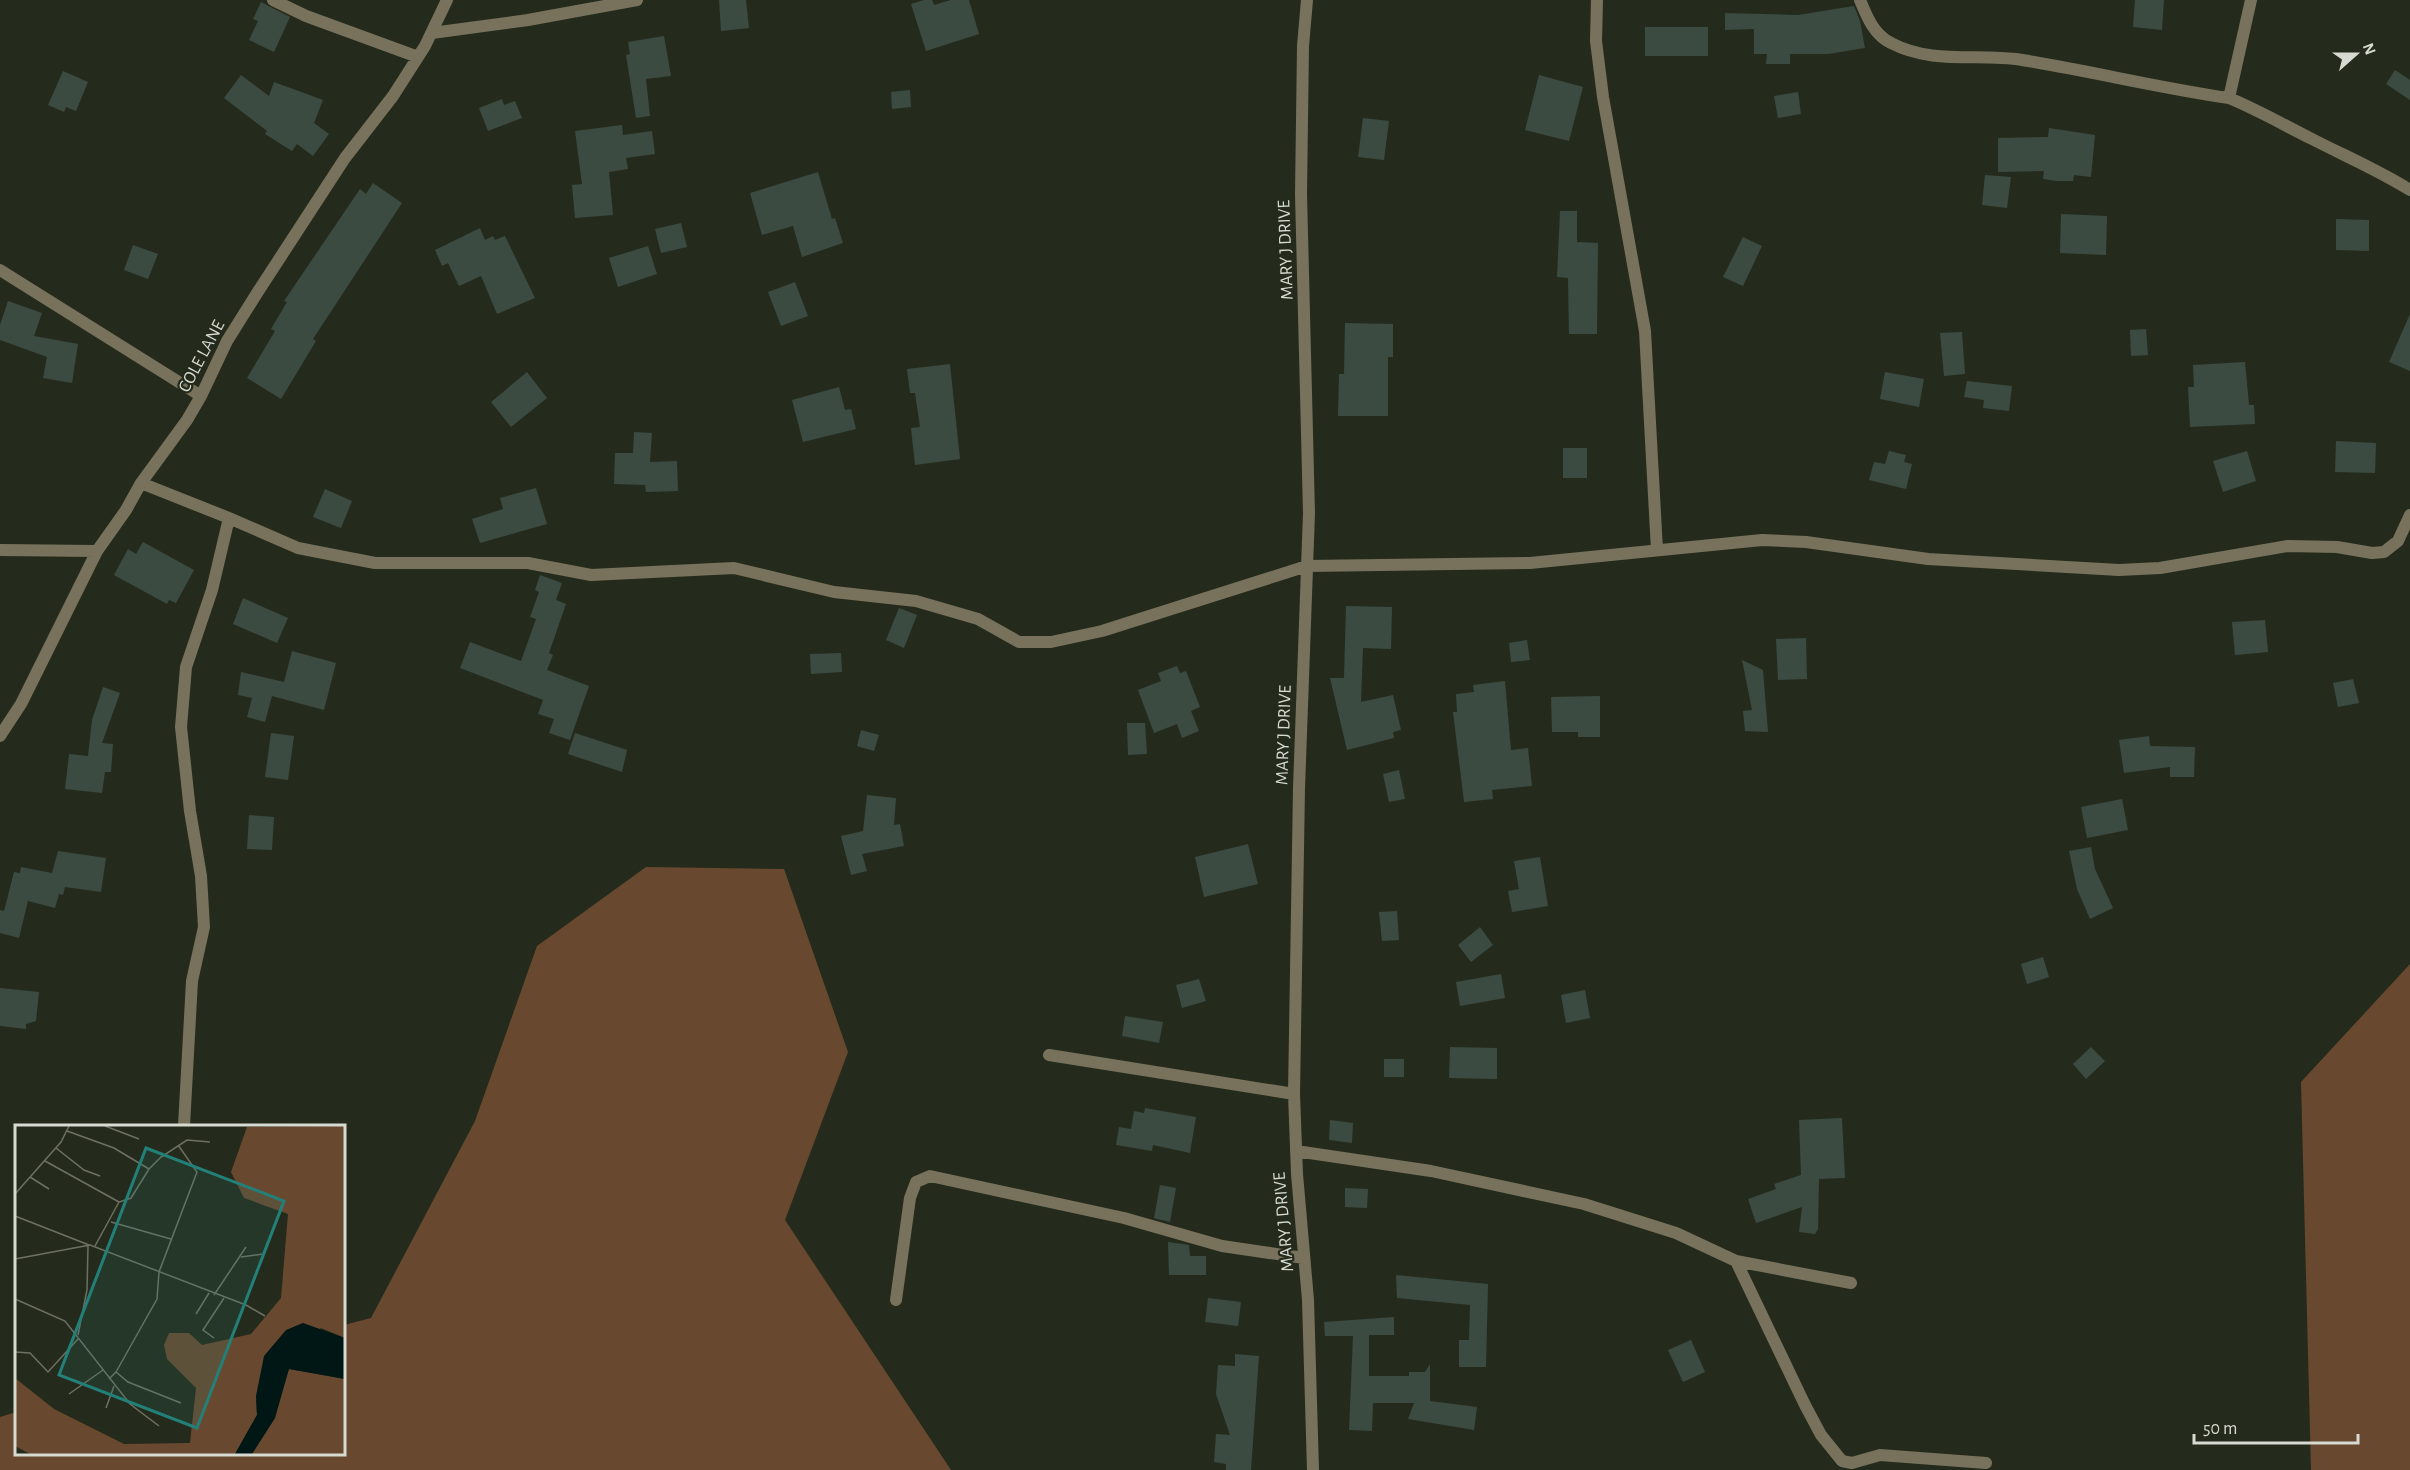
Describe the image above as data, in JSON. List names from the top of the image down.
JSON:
{
  "streets": {
    "street": ["MARY J DRIVE", "COLE LANE"]
  },
  "scale_bar": "50 m",
  "north": "right"
}
